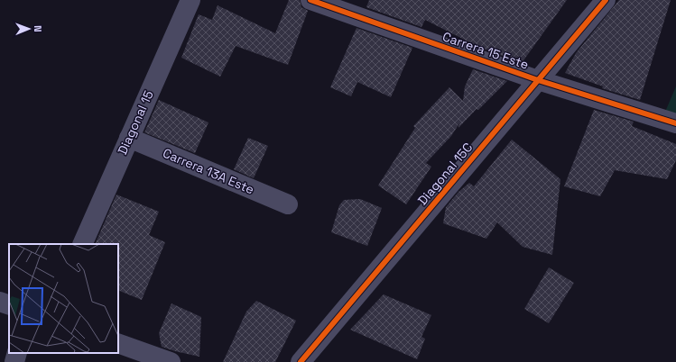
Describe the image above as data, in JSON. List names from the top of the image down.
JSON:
{
  "streets": {
    "street": [
      "Carrera 15 Este",
      "Diagonal 15",
      "Carrera 13A Este",
      "Diagonal 15C"
    ]
  },
  "crossings": [
    ["Carrera 15 Este", "Diagonal 15C"],
    ["Diagonal 15", "Carrera 13A Este"]
  ],
  "north": "right"
}
